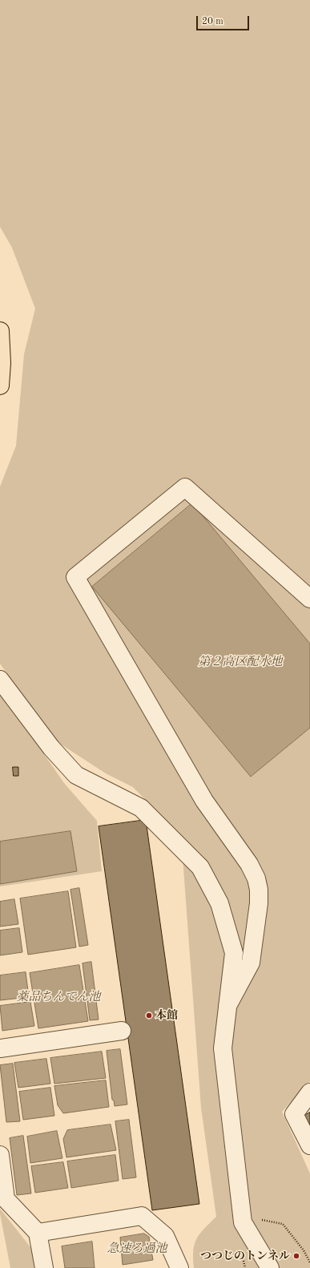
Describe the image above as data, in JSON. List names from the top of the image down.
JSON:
{
  "water": ["第２高区配水地", "薬品ちんでん池", "急速ろ過池"],
  "places": ["本館", "つつじのトンネル"],
  "scale_bar": "20 m"
}
